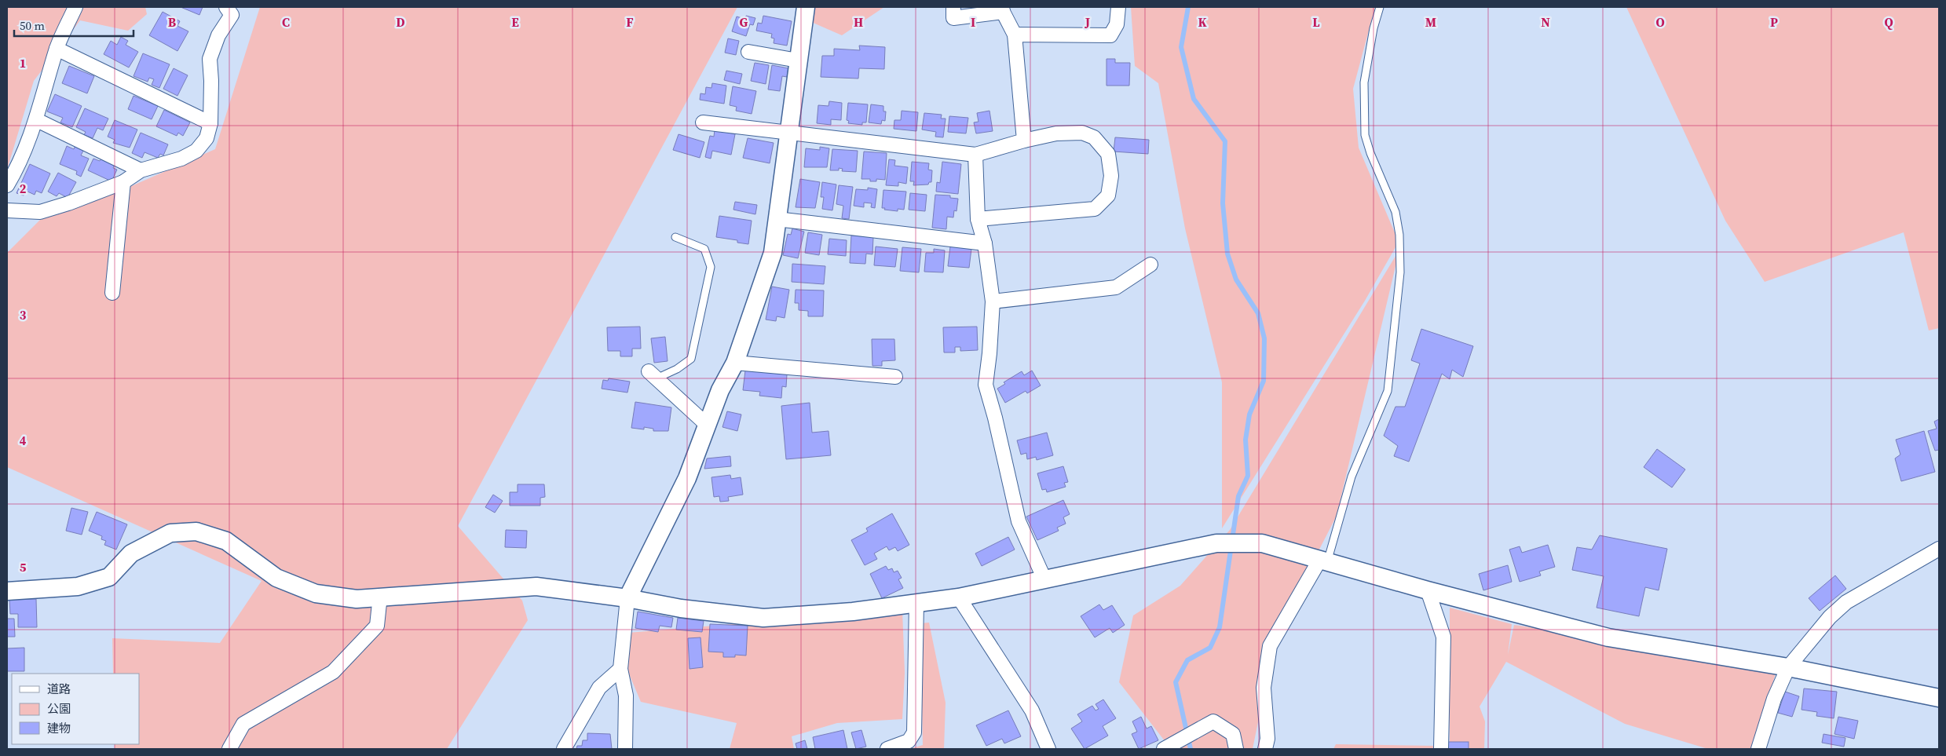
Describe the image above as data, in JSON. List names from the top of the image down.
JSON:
{
  "legend": ["道路", "公園", "建物"],
  "scale_bar": "50 m",
  "grid": {
    "columns": [
      "B",
      "C",
      "D",
      "E",
      "F",
      "G",
      "H",
      "I",
      "J",
      "K",
      "L",
      "M",
      "N",
      "O",
      "P",
      "Q"
    ],
    "rows": [
      "1",
      "2",
      "3",
      "4",
      "5"
    ]
  }
}
